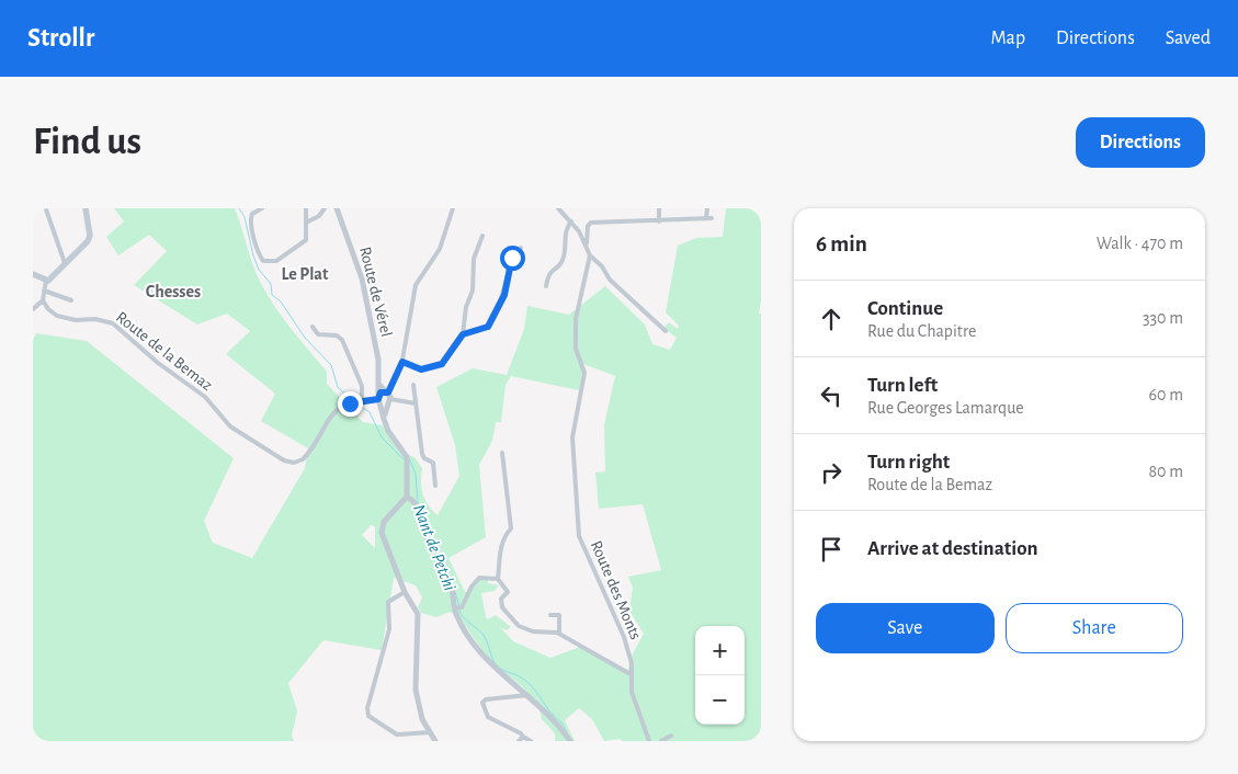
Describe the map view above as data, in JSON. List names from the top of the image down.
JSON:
{
  "streets": {
    "street": ["Route de Vérel", "Route de la Bemaz", "Route des Monts"]
  },
  "crossings": [
    ["Route de Vérel", "Route de la Bemaz"]
  ],
  "districts": ["Le Plat", "Chesses"],
  "water": ["Nant de Petchi"],
  "page": {
    "header": "Strollr",
    "nav": ["Map", "Directions", "Saved"],
    "buttons": [
      "Directions",
      ["Save", "Share"]
    ],
    "title": "Find us",
    "heading": ["6 min", "Walk · 470 m"],
    "list": [
      ["Continue", "Rue du Chapitre", "330 m"],
      ["Turn left", "Rue Georges Lamarque", "60 m"],
      ["Turn right", "Route de la Bemaz", "80 m"],
      "Arrive at destination"
    ],
    "map_buttons": ["+", "−"]
  }
}
